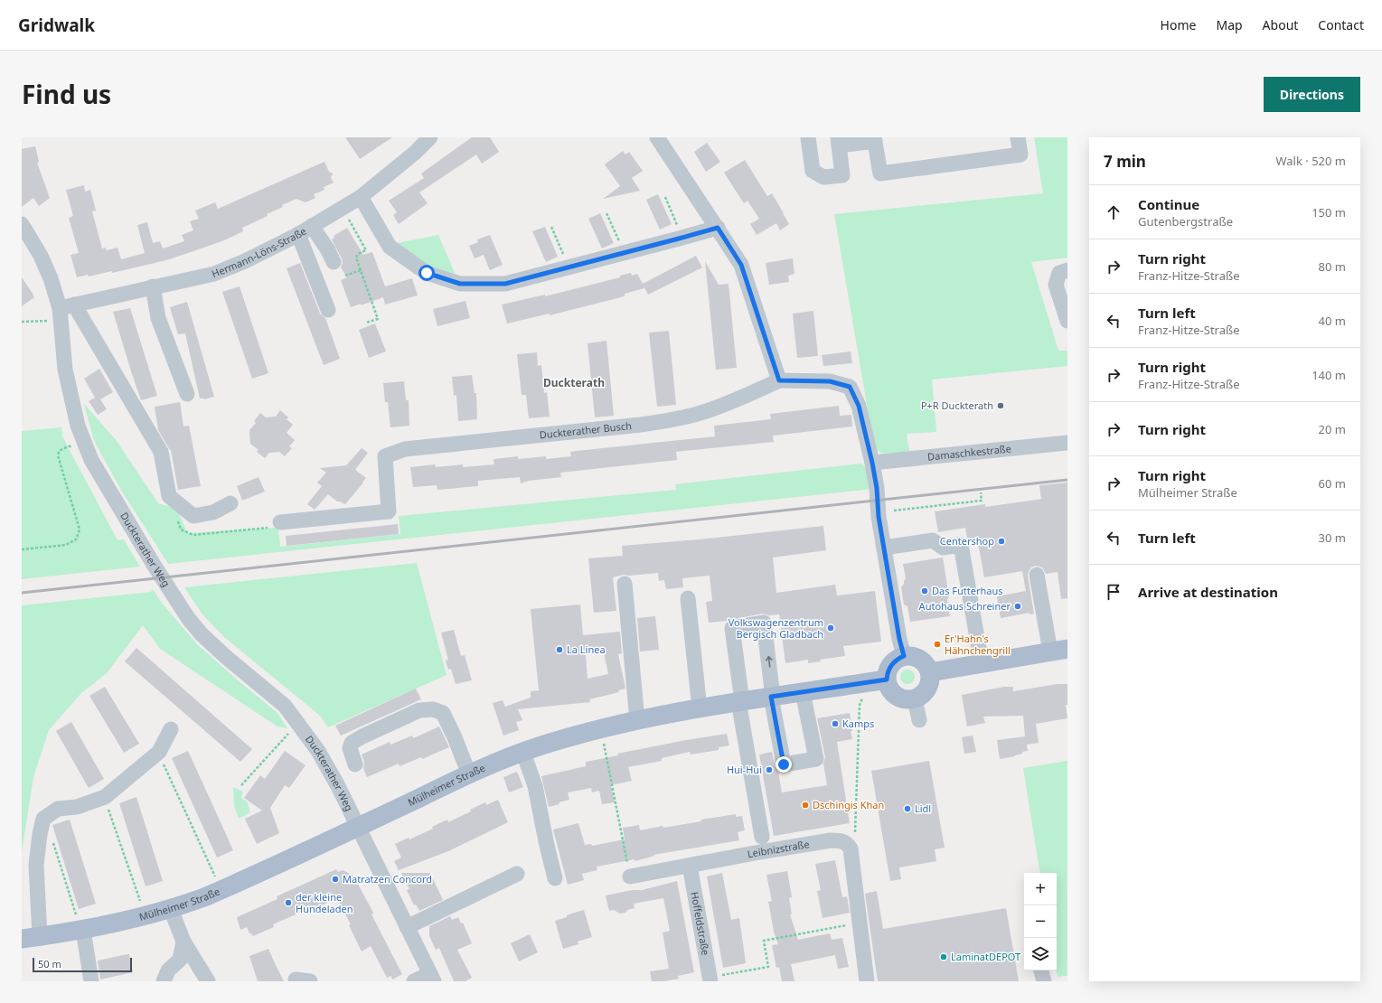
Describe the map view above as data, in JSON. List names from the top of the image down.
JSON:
{
  "streets": {
    "main road": ["Mülheimer Straße"],
    "street": [
      "Hermann-Löns-Straße",
      "Duckterather Busch",
      "Damaschkestraße",
      "Duckterather Weg",
      "Leibnizstraße",
      "Hoffeldstraße"
    ]
  },
  "crossings": [
    ["Hermann-Löns-Straße", "Duckterather Weg"],
    ["Duckterather Weg", "Mülheimer Straße"],
    ["Leibnizstraße", "Hoffeldstraße"]
  ],
  "districts": ["Duckterath"],
  "places": [
    "P+R Duckterath",
    "Centershop",
    "Das Futterhaus",
    "Autohaus Schreiner",
    "Volkswagenzentrum Bergisch Gladbach",
    "Er'Hahn's Hähnchengrill",
    "La Linea",
    "Kamps",
    "Hui-Hui",
    "Dschingis Khan",
    "Lidl",
    "Matratzen Concord",
    "der kleine Hundeladen",
    "LaminatDEPOT"
  ],
  "scale_bar": "50 m",
  "page": {
    "header": "Gridwalk",
    "nav": [
      "Home",
      "Map",
      "About",
      "Contact"
    ],
    "title": "Find us",
    "buttons": "Directions",
    "heading": ["7 min", "Walk · 520 m"],
    "list": [
      ["Continue", "Gutenbergstraße", "150 m"],
      ["Turn right", "Franz-Hitze-Straße", "80 m"],
      ["Turn left", "Franz-Hitze-Straße", "40 m"],
      ["Turn right", "Franz-Hitze-Straße", "140 m"],
      ["Turn right", "20 m"],
      ["Turn right", "Mülheimer Straße", "60 m"],
      ["Turn left", "30 m"],
      "Arrive at destination"
    ],
    "map_buttons": ["+", "−"],
    "scale": "50 m"
  }
}
